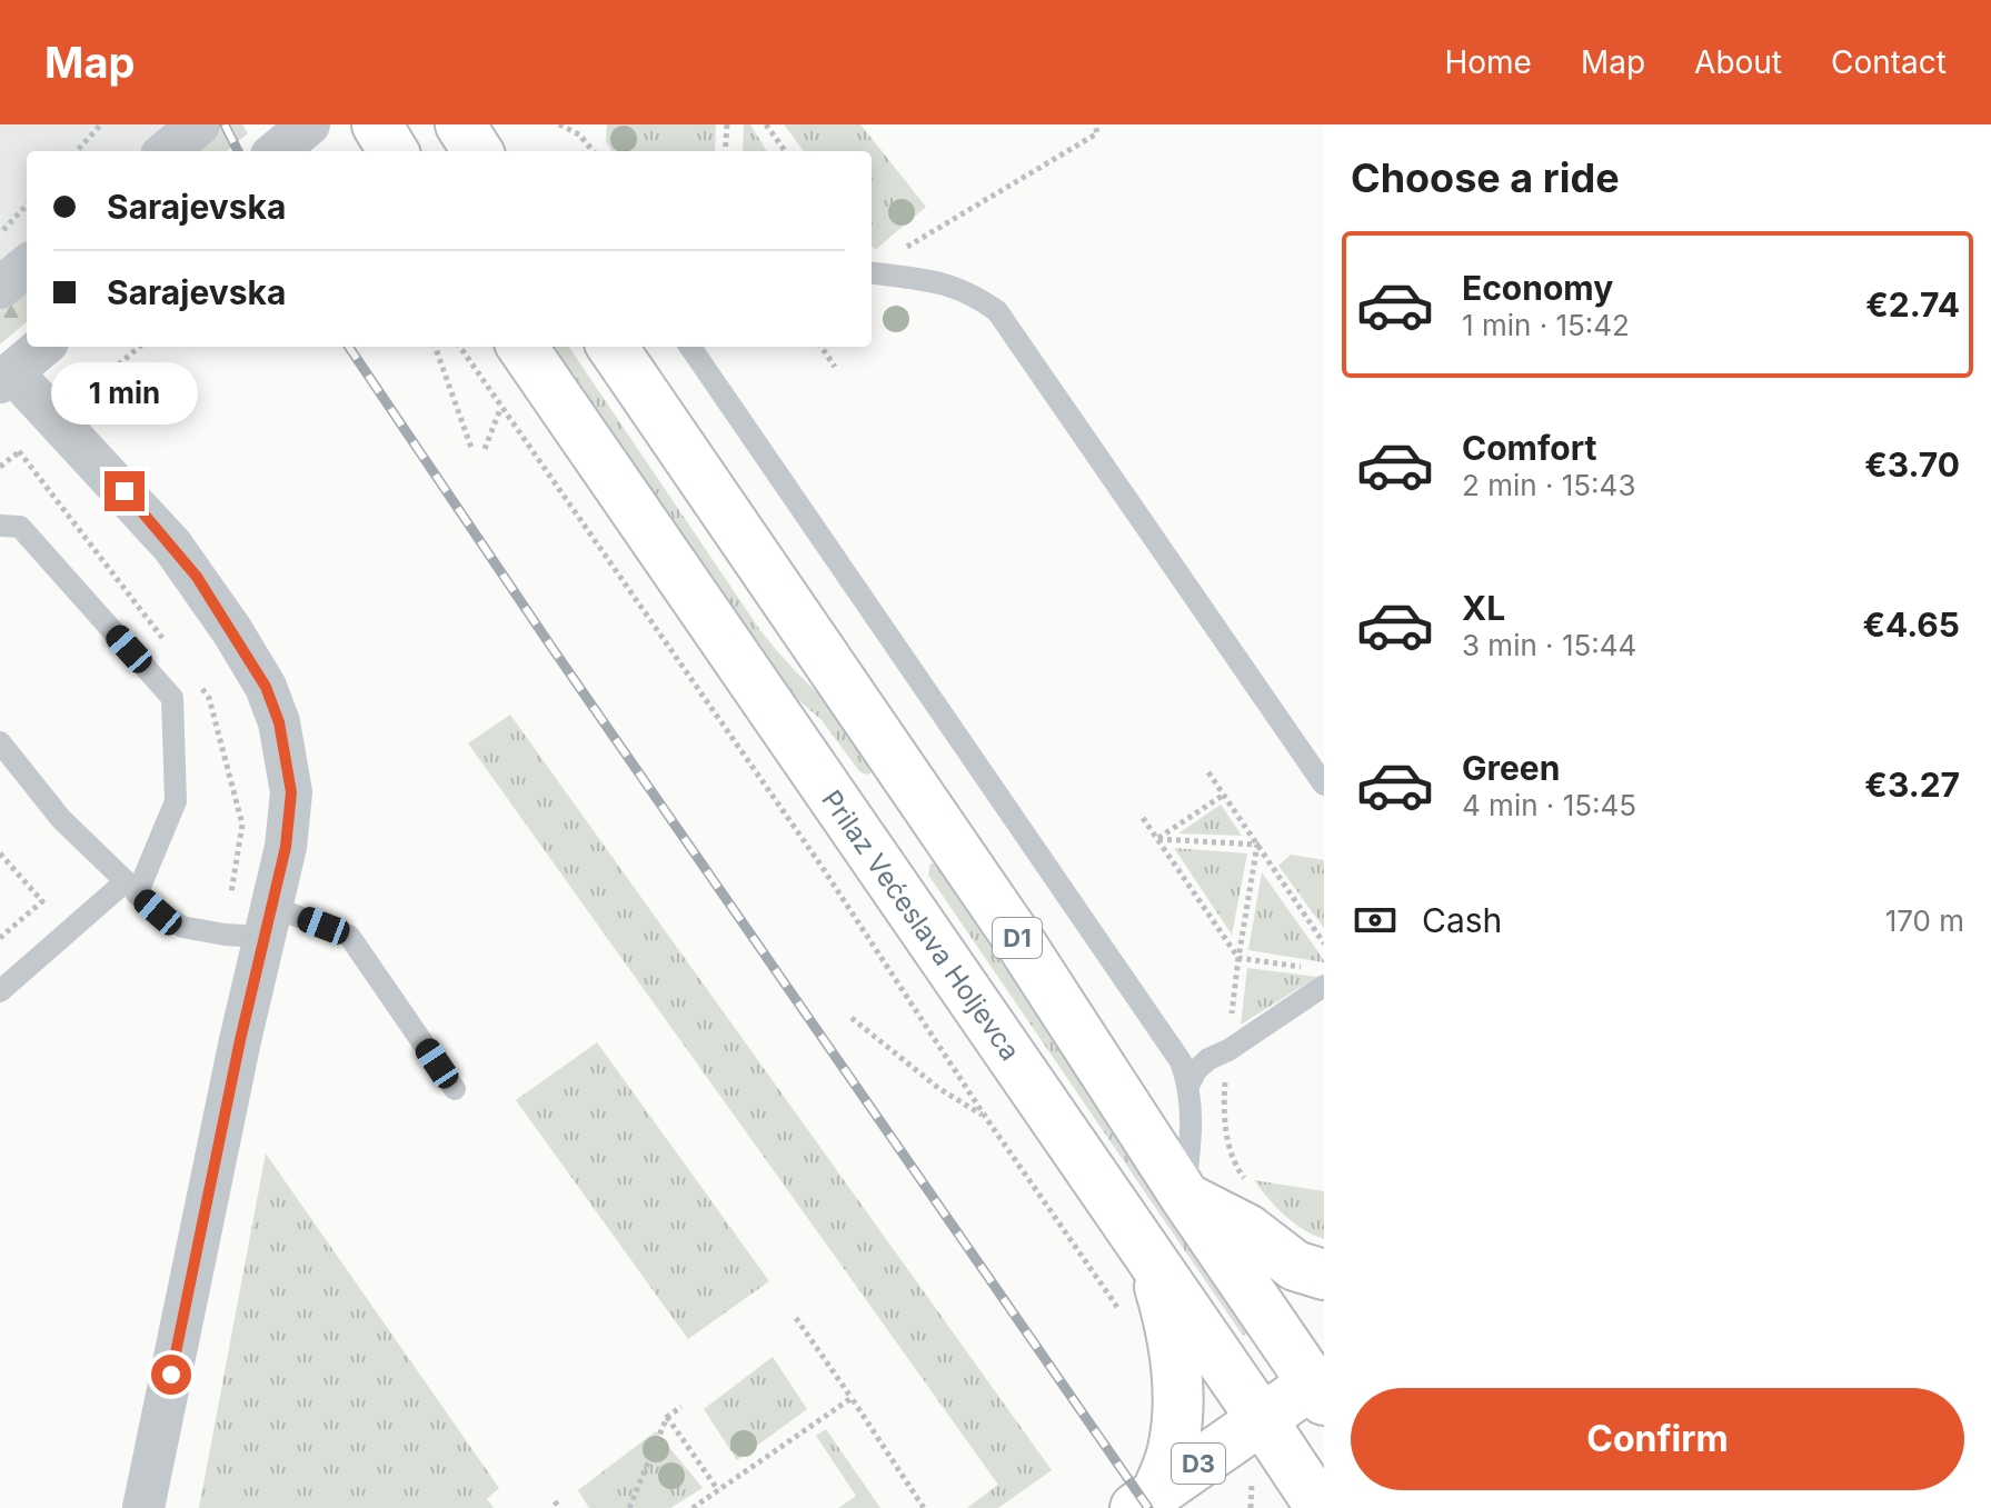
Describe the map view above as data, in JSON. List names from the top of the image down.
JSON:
{
  "streets": {
    "main road": ["Prilaz Većeslava Holjevca", "D1", "D3"]
  },
  "crossings": [
    ["Prilaz Većeslava Holjevca", "D3"],
    ["D1", "D3"]
  ],
  "page": {
    "header": "Map",
    "nav": [
      "Home",
      "Map",
      "About",
      "Contact"
    ],
    "heading": "Choose a ride",
    "banner": ["Sarajevska", "Sarajevska"],
    "list": [
      {
        "name": "Economy",
        "note": "1 min · 15:42",
        "value": "€2.74"
      },
      {
        "name": "Comfort",
        "note": "2 min · 15:43",
        "value": "€3.70"
      },
      {
        "name": "XL",
        "note": "3 min · 15:44",
        "value": "€4.65"
      },
      {
        "name": "Green",
        "note": "4 min · 15:45",
        "value": "€3.27"
      }
    ],
    "bubble": "1 min",
    "pay": ["Cash", "170 m"],
    "buttons": "Confirm"
  }
}
